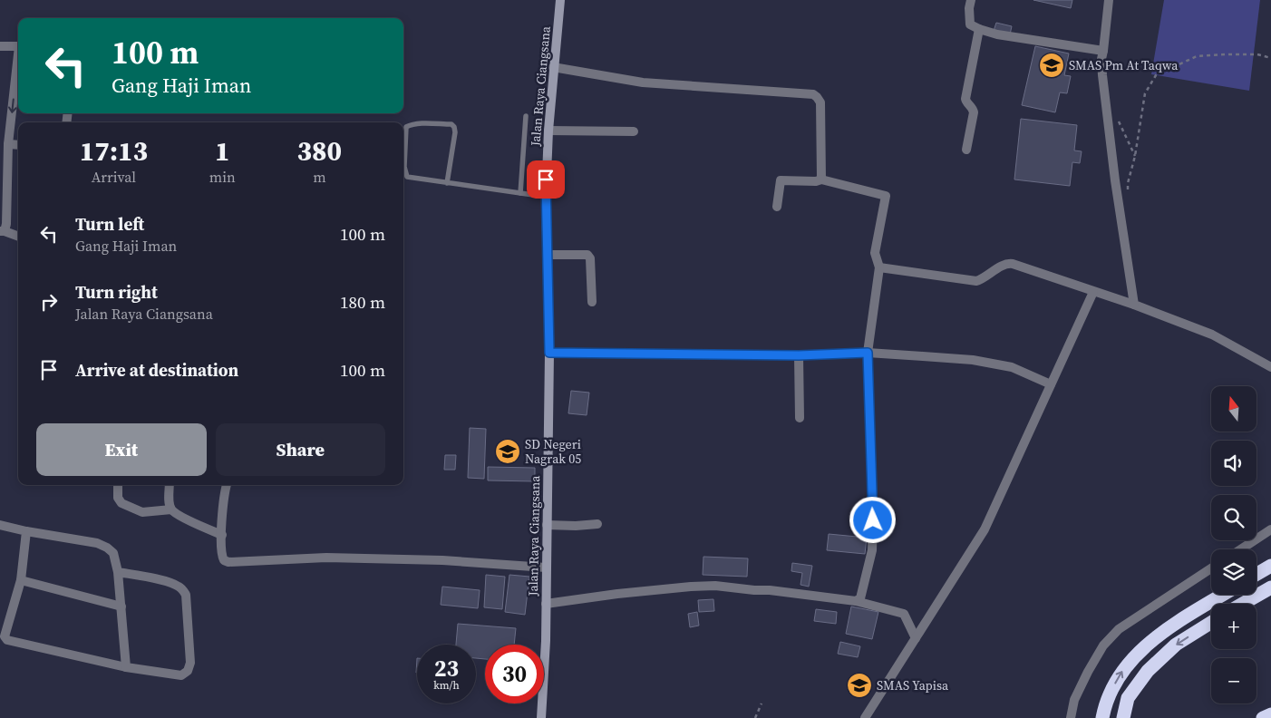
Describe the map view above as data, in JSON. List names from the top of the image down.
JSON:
{
  "streets": {
    "main road": ["Jalan Raya Ciangsana"]
  },
  "places": {
    "school or university": ["SMAS Pm At Taqwa", "SD Negeri Nagrak 05", "SMAS Yapisa"]
  },
  "north": "top",
  "page": {
    "turn": ["100 m", "Gang Haji Iman"],
    "eta": [
      "17:13",
      "Arrival",
      "1",
      "min",
      "380",
      "m"
    ],
    "list": [
      {
        "name": "Turn left",
        "note": "Gang Haji Iman",
        "value": "100 m"
      },
      {
        "name": "Turn right",
        "note": "Jalan Raya Ciangsana",
        "value": "180 m"
      },
      {
        "name": "Arrive at destination",
        "value": "100 m"
      }
    ],
    "map_buttons": ["+", "−"],
    "buttons": ["Exit", "Share"],
    "speed": "23 km/h",
    "limit": "30"
  }
}
